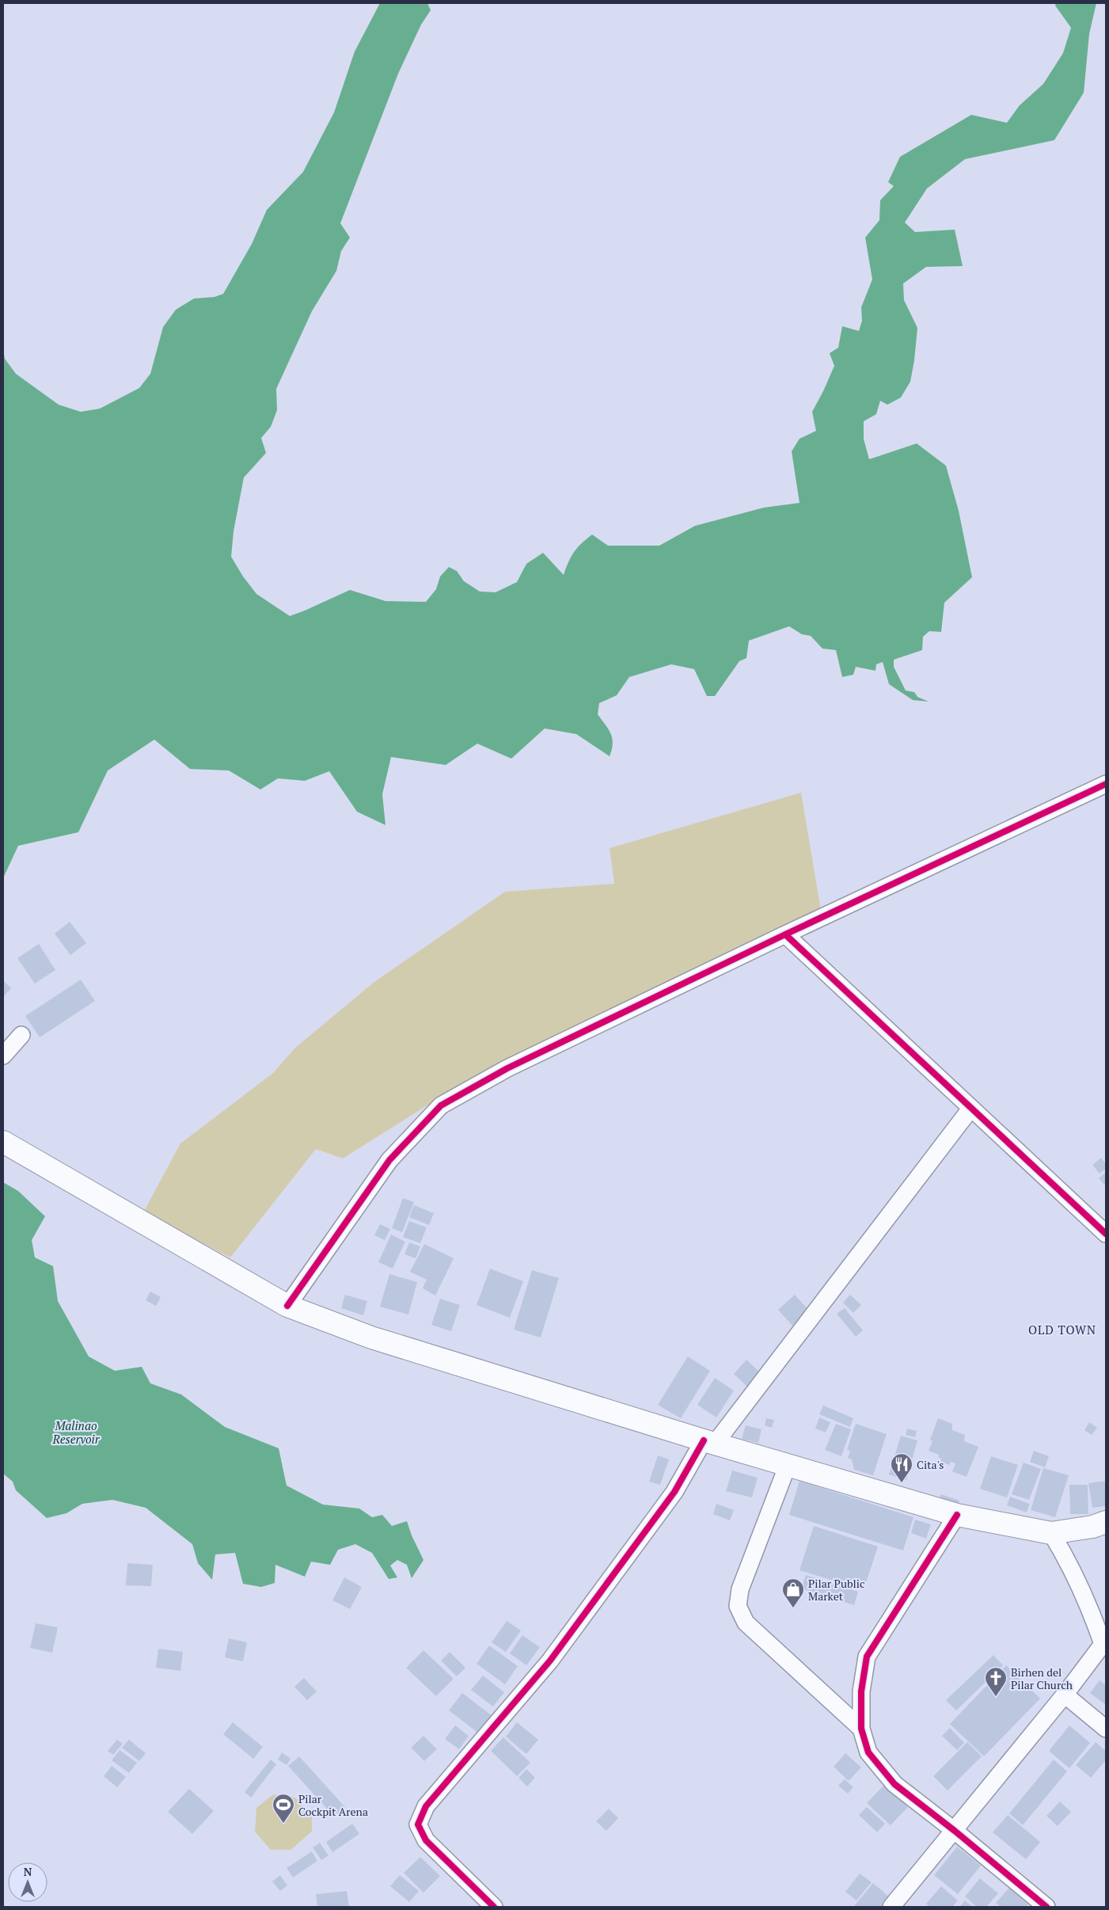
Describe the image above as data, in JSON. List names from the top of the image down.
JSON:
{
  "districts": ["OLD TOWN"],
  "water": ["Malinao Reservoir"],
  "places": {
    "restaurant": ["Cita's"],
    "shop": ["Pilar Public Market"],
    "church": ["Birhen del Pilar Church"],
    "sports": ["Pilar Cockpit Arena"]
  },
  "north": "top"
}
